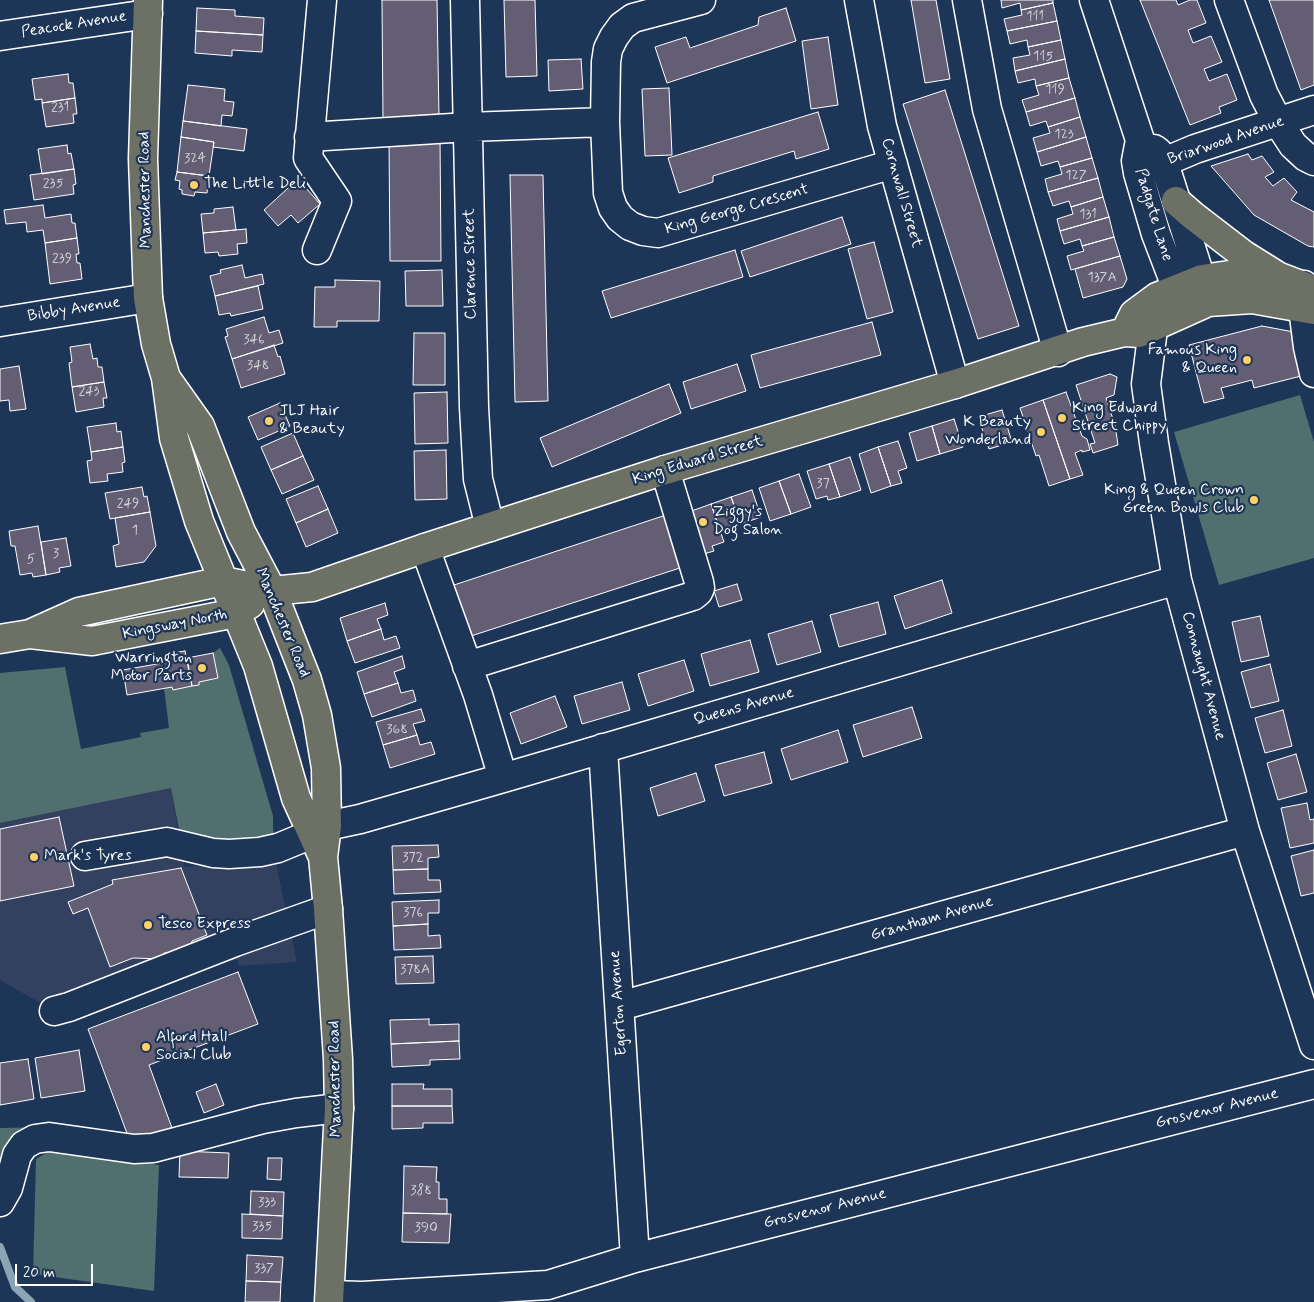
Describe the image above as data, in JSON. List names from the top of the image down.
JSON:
{
  "streets": {
    "main road": ["Manchester Road", "King Edward Street", "Kingsway North"],
    "street": [
      "Peacock Avenue",
      "Briarwood Avenue",
      "Cornwall Street",
      "King George Crescent",
      "Padgate Lane",
      "Clarence Street",
      "Bibby Avenue",
      "Connaught Avenue",
      "Queens Avenue",
      "Grantham Avenue",
      "Egerton Avenue",
      "Grosvenor Avenue"
    ]
  },
  "crossings": [
    ["Peacock Avenue", "Manchester Road"],
    ["Briarwood Avenue", "Padgate Lane"],
    ["Manchester Road", "Bibby Avenue"],
    ["Manchester Road", "King Edward Street"],
    ["Manchester Road", "Kingsway North"],
    ["Manchester Road", "Queens Avenue"],
    ["Manchester Road", "Grosvenor Avenue"],
    ["Cornwall Street", "King George Crescent"],
    ["Cornwall Street", "King Edward Street"],
    ["Padgate Lane", "King Edward Street"],
    ["Clarence Street", "King Edward Street"],
    ["King Edward Street", "Kingsway North"],
    ["King Edward Street", "Connaught Avenue"],
    ["Connaught Avenue", "Queens Avenue"],
    ["Connaught Avenue", "Grantham Avenue"],
    ["Queens Avenue", "Egerton Avenue"],
    ["Grantham Avenue", "Egerton Avenue"],
    ["Egerton Avenue", "Grosvenor Avenue"]
  ],
  "places": [
    "The Little Deli",
    "Famous King & Queen",
    "King Edward Street Chippy",
    "JLJ Hair & Beauty",
    "K Beauty Wonderland",
    "King & Queen Crown Green Bowls Club",
    "Ziggy's Dog Salon",
    "Warrington Motor Parts",
    "Mark's Tyres",
    "Tesco Express",
    "Alford Hall Social Club"
  ],
  "house_numbers": [
    "111",
    "115",
    "119",
    "231",
    "123",
    "324",
    "127",
    "235",
    "131",
    "239",
    "137A",
    "346",
    "348",
    "243",
    "37",
    "249",
    "1",
    "3",
    "5",
    "368",
    "372",
    "376",
    "378A",
    "388",
    "333",
    "335",
    "390",
    "337"
  ],
  "scale_bar": "20 m"
}
